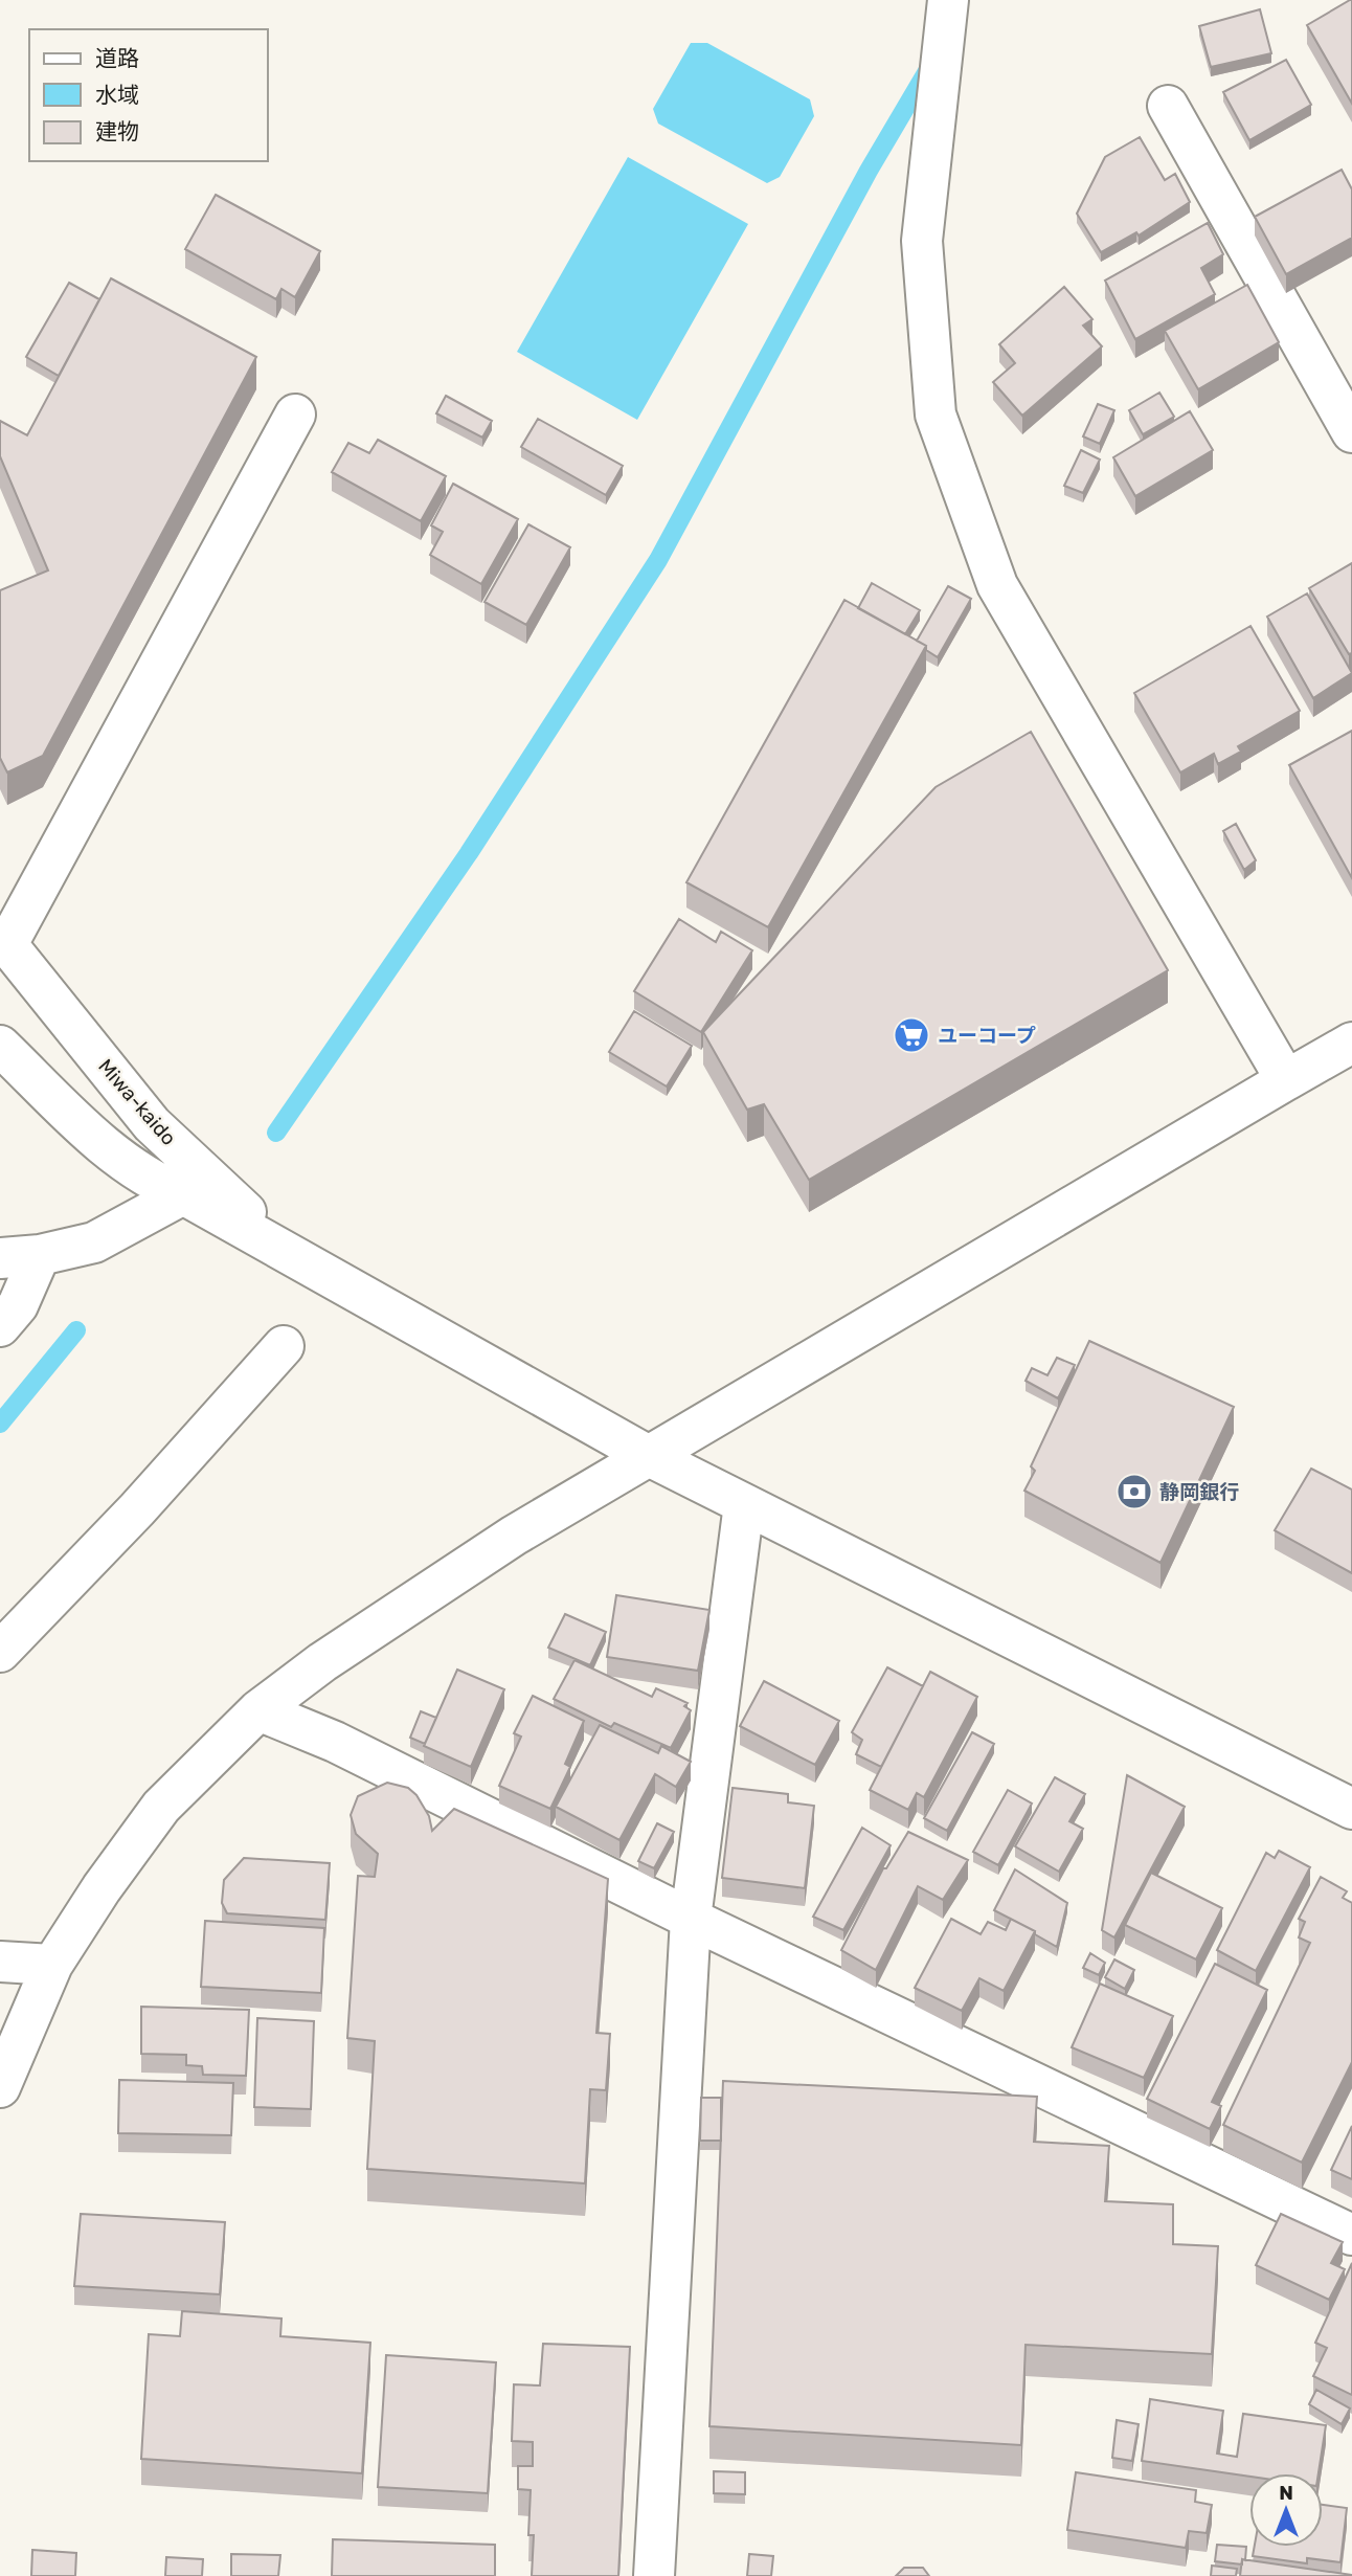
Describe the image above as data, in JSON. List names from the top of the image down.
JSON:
{
  "streets": {
    "street": ["Miwa-kaido"]
  },
  "places": {
    "supermarket": ["ユーコープ"],
    "bank": ["静岡銀行"]
  },
  "legend": ["道路", "水域", "建物"],
  "north": "top"
}
